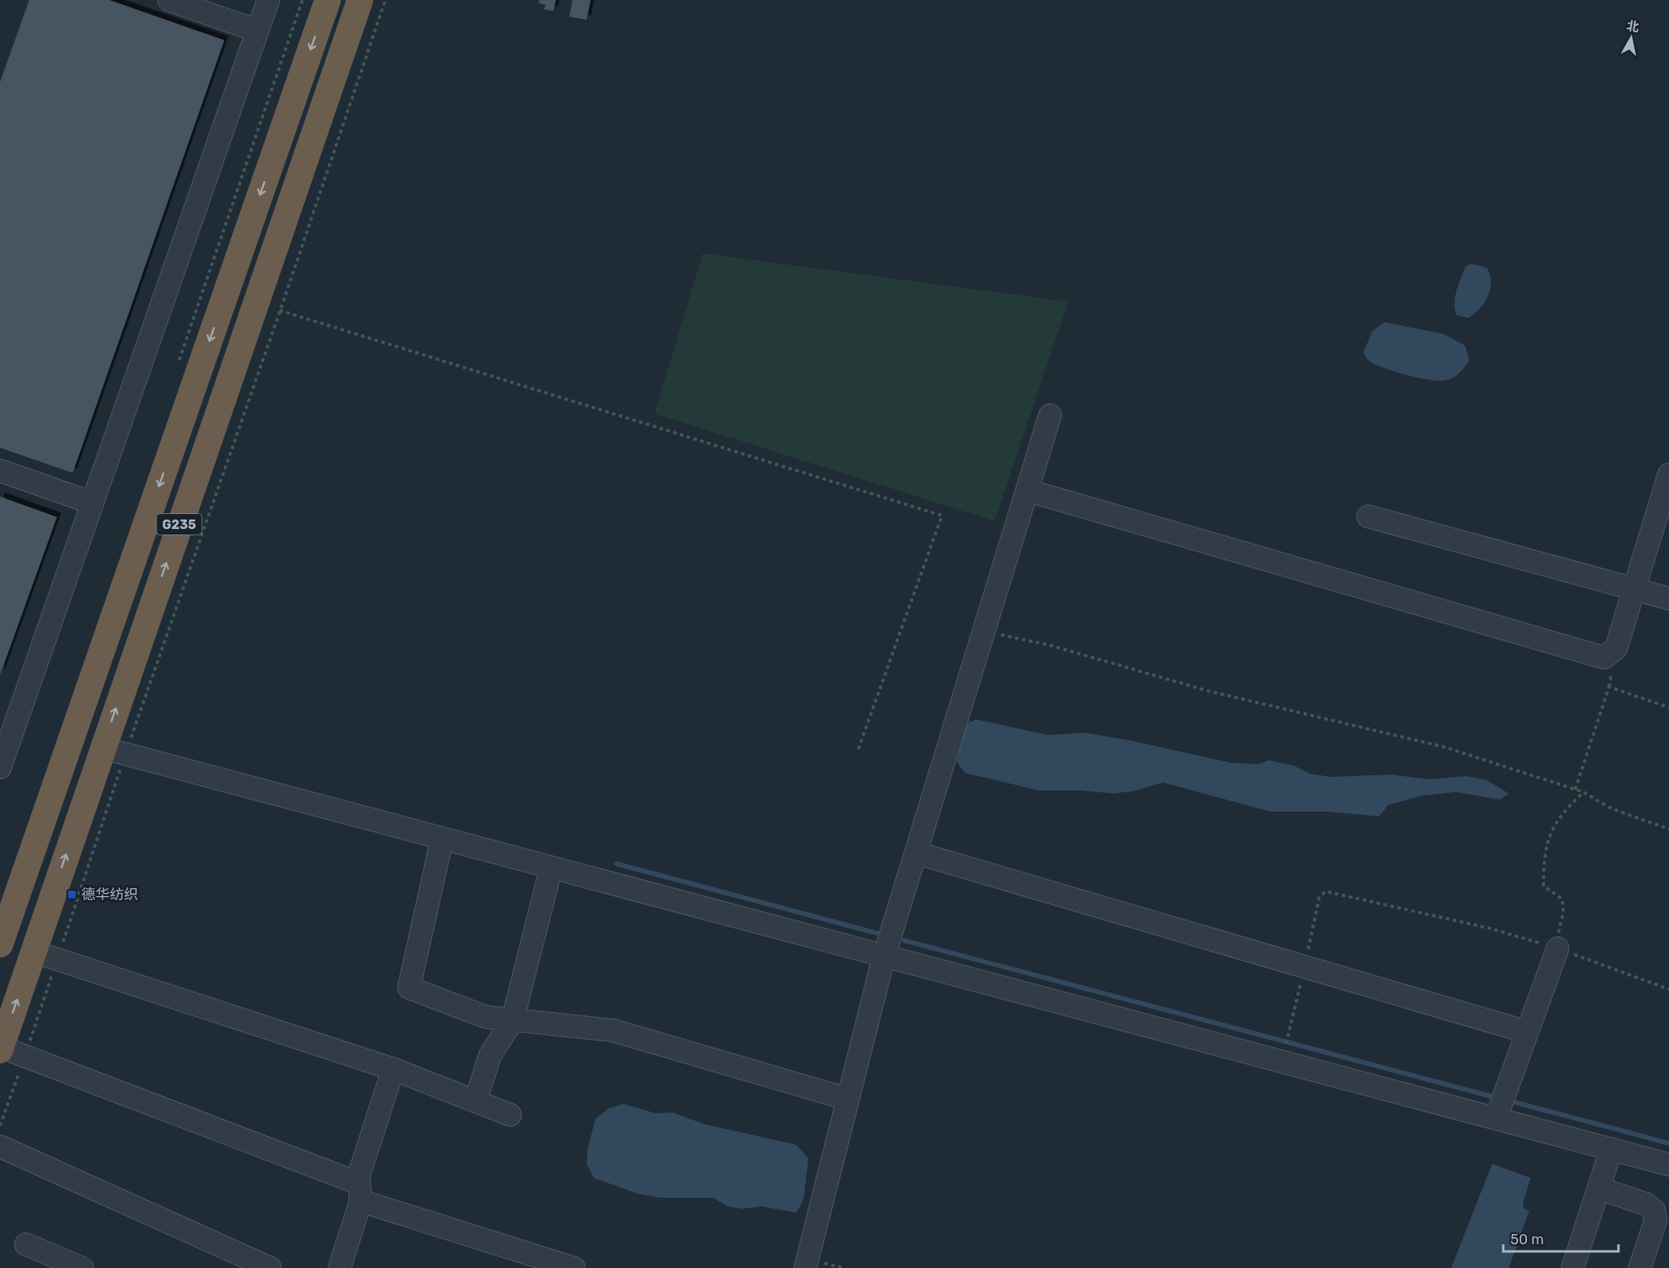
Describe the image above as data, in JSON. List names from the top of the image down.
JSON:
{
  "streets": {
    "highway": ["G235"]
  },
  "places": {
    "transit": ["德华纺织"]
  },
  "scale_bar": "50 m",
  "north": "top"
}
